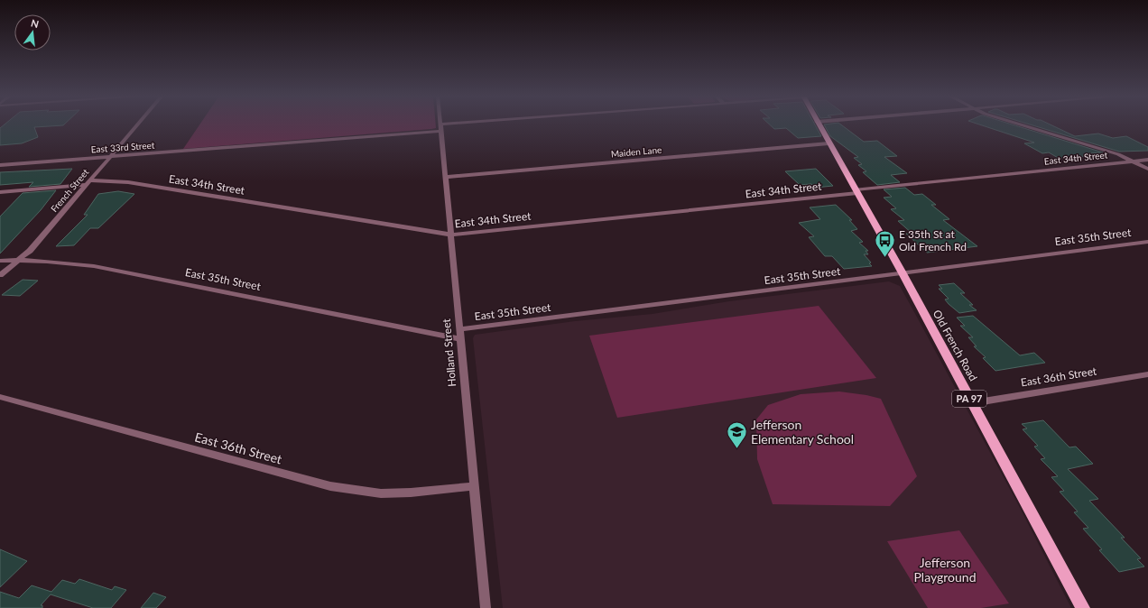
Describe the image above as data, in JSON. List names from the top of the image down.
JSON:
{
  "streets": {
    "main road": ["Old French Road", "PA 97"],
    "street": [
      "East 33rd Street",
      "Maiden Lane",
      "East 34th Street",
      "French Street",
      "East 35th Street",
      "Holland Street",
      "East 36th Street"
    ]
  },
  "crossings": [
    ["East 33rd Street", "French Street"],
    ["East 33rd Street", "Holland Street"],
    ["Maiden Lane", "Old French Road"],
    ["Maiden Lane", "Holland Street"],
    ["East 34th Street", "French Street"],
    ["East 34th Street", "Old French Road"],
    ["East 34th Street", "Holland Street"],
    ["French Street", "East 35th Street"],
    ["East 35th Street", "Old French Road"],
    ["East 35th Street", "Holland Street"],
    ["Old French Road", "East 36th Street"],
    ["Holland Street", "East 36th Street"]
  ],
  "parks": ["Jefferson Playground"],
  "places": {
    "bus stop": ["E 35th St at Old French Rd"],
    "school or university": ["Jefferson Elementary School"]
  },
  "north": "top"
}
